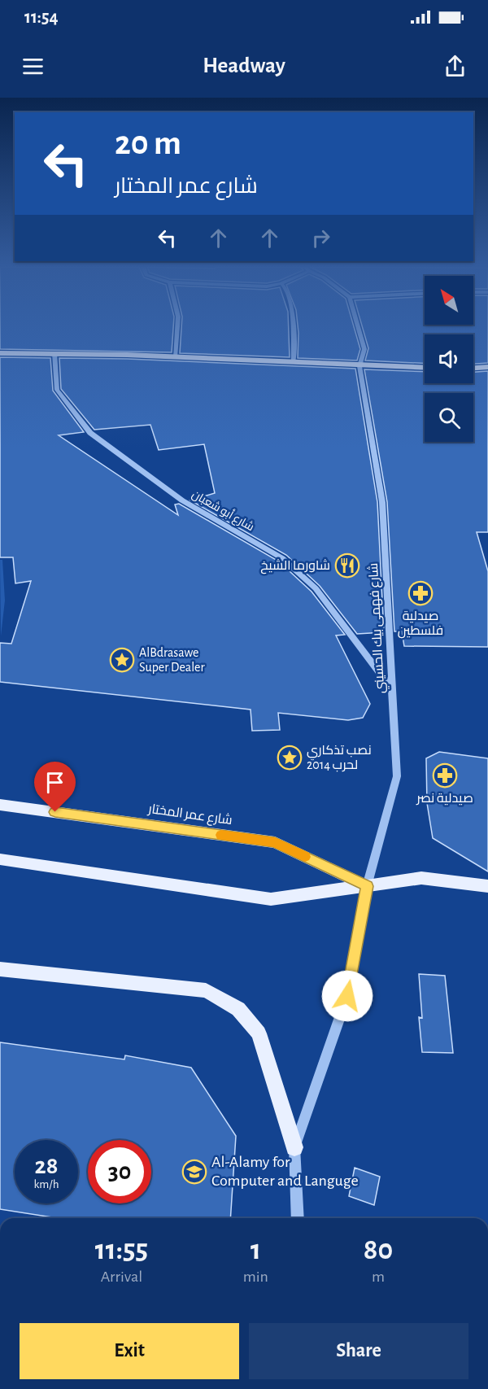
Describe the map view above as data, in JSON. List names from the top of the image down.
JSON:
{
  "streets": {
    "main road": ["شارع عمر المختار"],
    "street": ["شارع أبو شعبان", "شارع فهمى بيك الحسيني"]
  },
  "crossings": [
    ["شارع أبو شعبان", "شارع فهمى بيك الحسيني"],
    ["شارع فهمى بيك الحسيني", "شارع عمر المختار"]
  ],
  "places": {
    "restaurant": ["شاورما الشيخ"],
    "pharmacy": ["صيدلية فلسطين", "صيدلية نصر"],
    "place": ["AlBdrasawe Super Dealer", "نصب تذكاري لحرب 2014"],
    "school or university": ["Al-Alamy for Computer and Languge"]
  },
  "north": "top left",
  "page": {
    "status": "11:54",
    "header": "Headway",
    "turn": ["20 m", "شارع عمر المختار"],
    "speed": "28 km/h",
    "limit": "30",
    "eta": [
      "11:55",
      "Arrival",
      "1",
      "min",
      "80",
      "m"
    ],
    "buttons": ["Exit", "Share"]
  }
}
